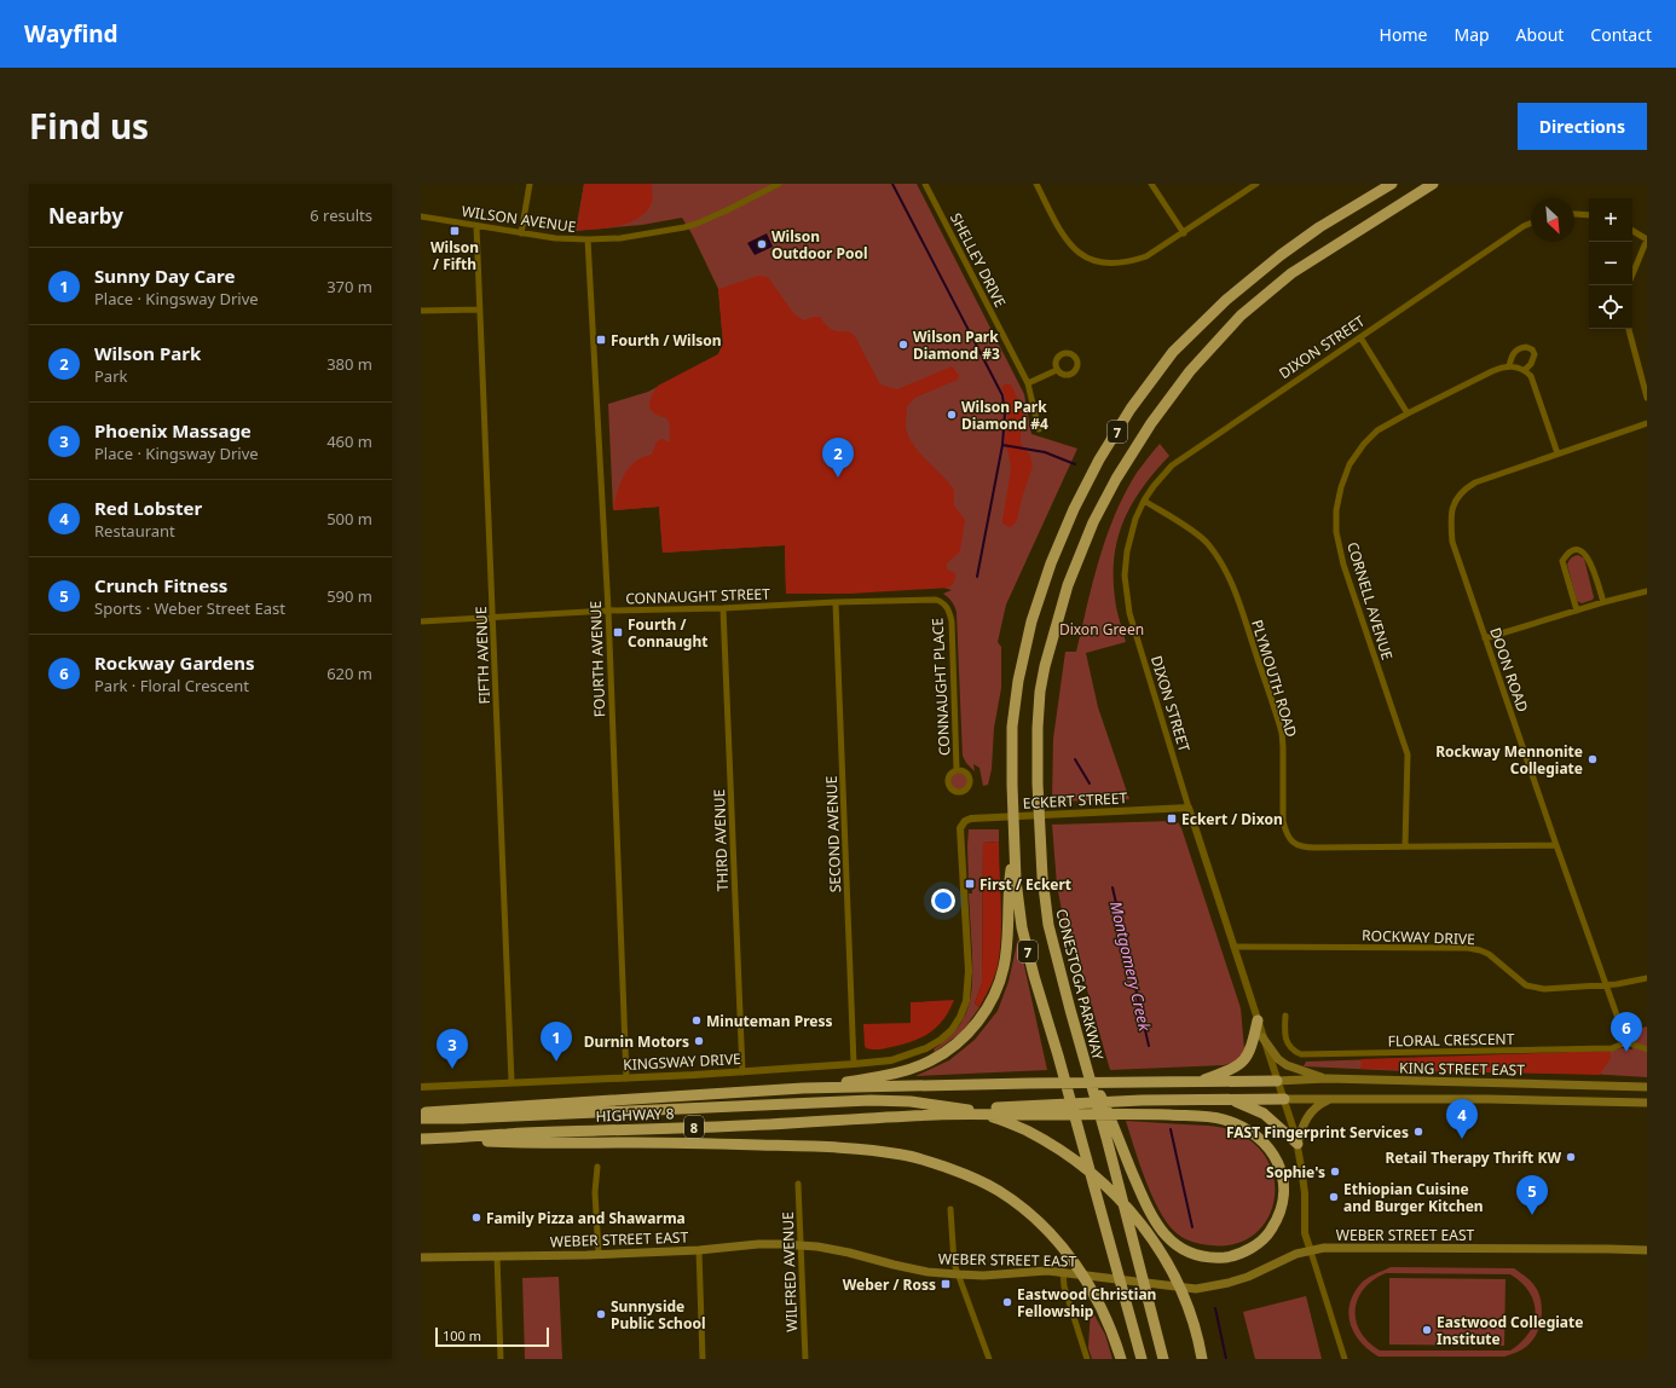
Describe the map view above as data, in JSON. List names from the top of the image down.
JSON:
{
  "streets": {
    "highway": [
      "7",
      "CONESTOGA PARKWAY",
      "HIGHWAY 8",
      "8"
    ],
    "main road": ["KING STREET EAST", "WEBER STREET EAST"],
    "street": [
      "WILSON AVENUE",
      "SHELLEY DRIVE",
      "DIXON STREET",
      "CONNAUGHT STREET",
      "CORNELL AVENUE",
      "FIFTH AVENUE",
      "FOURTH AVENUE",
      "DOON ROAD",
      "PLYMOUTH ROAD",
      "CONNAUGHT PLACE",
      "ECKERT STREET",
      "SECOND AVENUE",
      "THIRD AVENUE",
      "ROCKWAY DRIVE",
      "FLORAL CRESCENT",
      "KINGSWAY DRIVE",
      "WILFRED AVENUE"
    ]
  },
  "crossings": [
    ["WILSON AVENUE", "FIFTH AVENUE"],
    ["WILSON AVENUE", "FOURTH AVENUE"],
    ["DIXON STREET", "PLYMOUTH ROAD"],
    ["DIXON STREET", "ECKERT STREET"],
    ["DIXON STREET", "ROCKWAY DRIVE"],
    ["DIXON STREET", "KING STREET EAST"],
    ["DIXON STREET", "WEBER STREET EAST"],
    ["CONNAUGHT STREET", "FIFTH AVENUE"],
    ["CONNAUGHT STREET", "FOURTH AVENUE"],
    ["CONNAUGHT STREET", "CONNAUGHT PLACE"],
    ["CONNAUGHT STREET", "SECOND AVENUE"],
    ["CONNAUGHT STREET", "THIRD AVENUE"],
    ["CORNELL AVENUE", "PLYMOUTH ROAD"],
    ["FIFTH AVENUE", "KINGSWAY DRIVE"],
    ["FOURTH AVENUE", "KINGSWAY DRIVE"],
    ["DOON ROAD", "PLYMOUTH ROAD"],
    ["DOON ROAD", "ROCKWAY DRIVE"],
    ["DOON ROAD", "FLORAL CRESCENT"],
    ["ECKERT STREET", "KINGSWAY DRIVE"],
    ["SECOND AVENUE", "KINGSWAY DRIVE"],
    ["THIRD AVENUE", "KINGSWAY DRIVE"],
    ["WEBER STREET EAST", "WILFRED AVENUE"]
  ],
  "water": ["Montgomery Creek"],
  "parks": ["Dixon Green"],
  "places": {
    "transit": [
      "Wilson / Fifth",
      "Fourth / Wilson",
      "Fourth / Connaught",
      "Eckert / Dixon",
      "First / Eckert",
      "Weber / Ross"
    ],
    "other": [
      "Wilson Outdoor Pool",
      "Wilson Park Diamond #3",
      "Wilson Park Diamond #4",
      "Rockway Mennonite Collegiate",
      "Minuteman Press",
      "Durnin Motors",
      "FAST Fingerprint Services",
      "Retail Therapy Thrift KW",
      "Sophie's",
      "Ethiopian Cuisine and Burger Kitchen",
      "Family Pizza and Shawarma",
      "Eastwood Christian Fellowship",
      "Sunnyside Public School",
      "Eastwood Collegiate Institute"
    ]
  },
  "scale_bar": "100 m",
  "north": "bottom right",
  "page": {
    "header": "Wayfind",
    "nav": [
      "Home",
      "Map",
      "About",
      "Contact"
    ],
    "title": "Find us",
    "buttons": "Directions",
    "heading": ["Nearby", "6 results"],
    "map_buttons": ["+", "−"],
    "list": [
      {
        "mark": "1",
        "name": "Sunny Day Care",
        "note": "Place · Kingsway Drive",
        "value": "370 m"
      },
      {
        "mark": "2",
        "name": "Wilson Park",
        "note": "Park",
        "value": "380 m"
      },
      {
        "mark": "3",
        "name": "Phoenix Massage",
        "note": "Place · Kingsway Drive",
        "value": "460 m"
      },
      {
        "mark": "4",
        "name": "Red Lobster",
        "note": "Restaurant",
        "value": "500 m"
      },
      {
        "mark": "5",
        "name": "Crunch Fitness",
        "note": "Sports · Weber Street East",
        "value": "590 m"
      },
      {
        "mark": "6",
        "name": "Rockway Gardens",
        "note": "Park · Floral Crescent",
        "value": "620 m"
      }
    ],
    "pins": [
      "2",
      "6",
      "1",
      "3",
      "4",
      "5"
    ],
    "scale": "100 m"
  }
}
